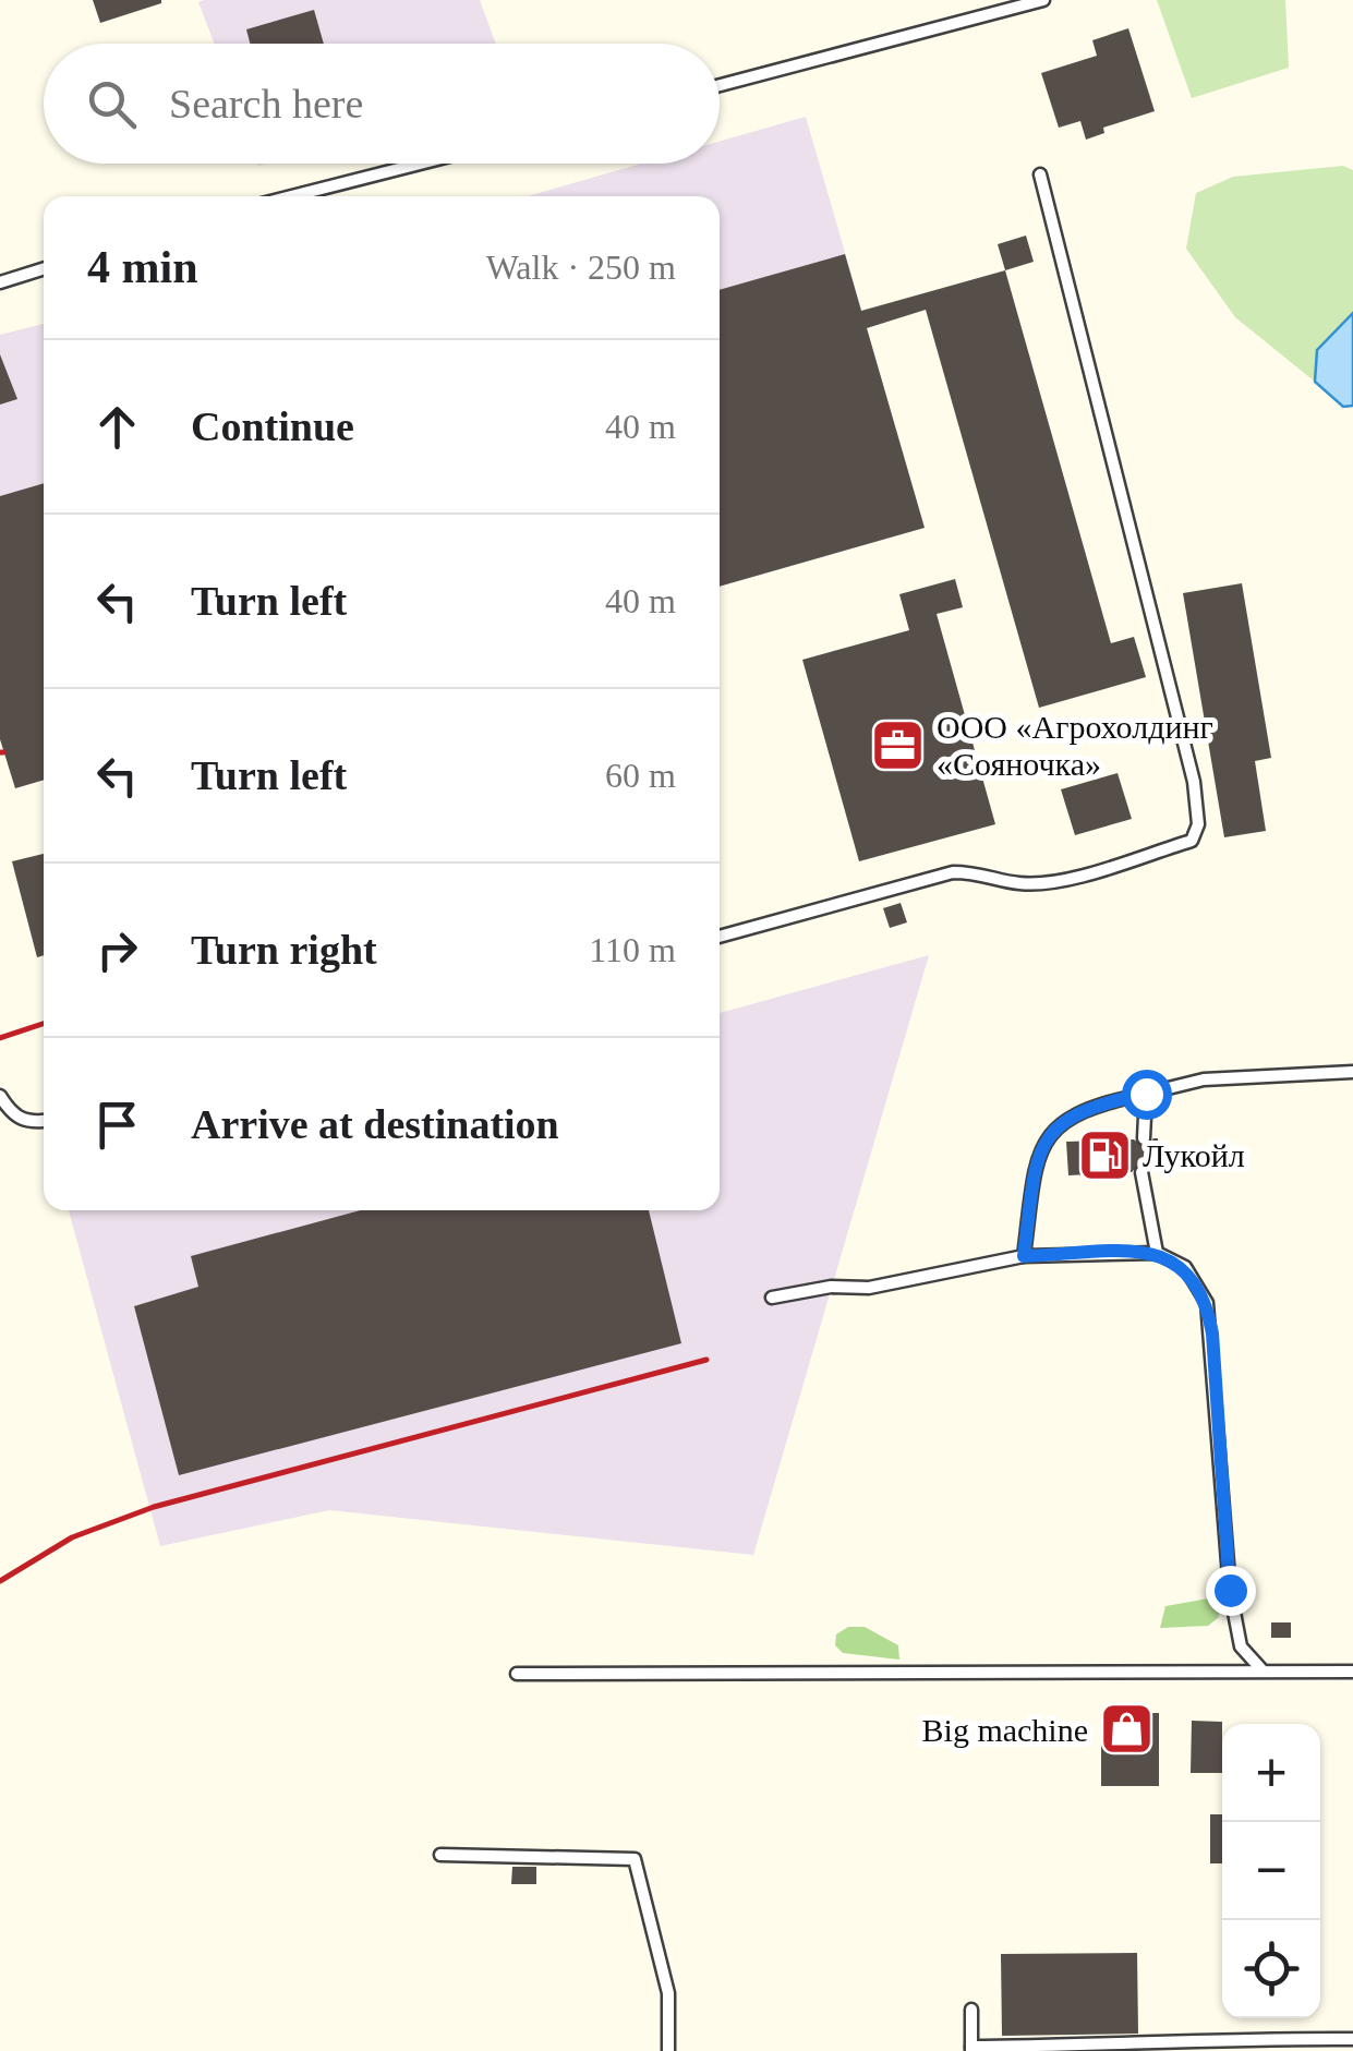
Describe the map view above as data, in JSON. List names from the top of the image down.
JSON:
{
  "places": {
    "office": ["ООО «Агрохолдинг «Сояночка»"],
    "fuel station": ["Лукойл"],
    "shop": ["Big machine"]
  },
  "page": {
    "search": "Search here",
    "heading": ["4 min", "Walk · 250 m"],
    "list": [
      ["Continue", "40 m"],
      ["Turn left", "40 m"],
      ["Turn left", "60 m"],
      ["Turn right", "110 m"],
      "Arrive at destination"
    ],
    "map_buttons": ["+", "−"]
  }
}
